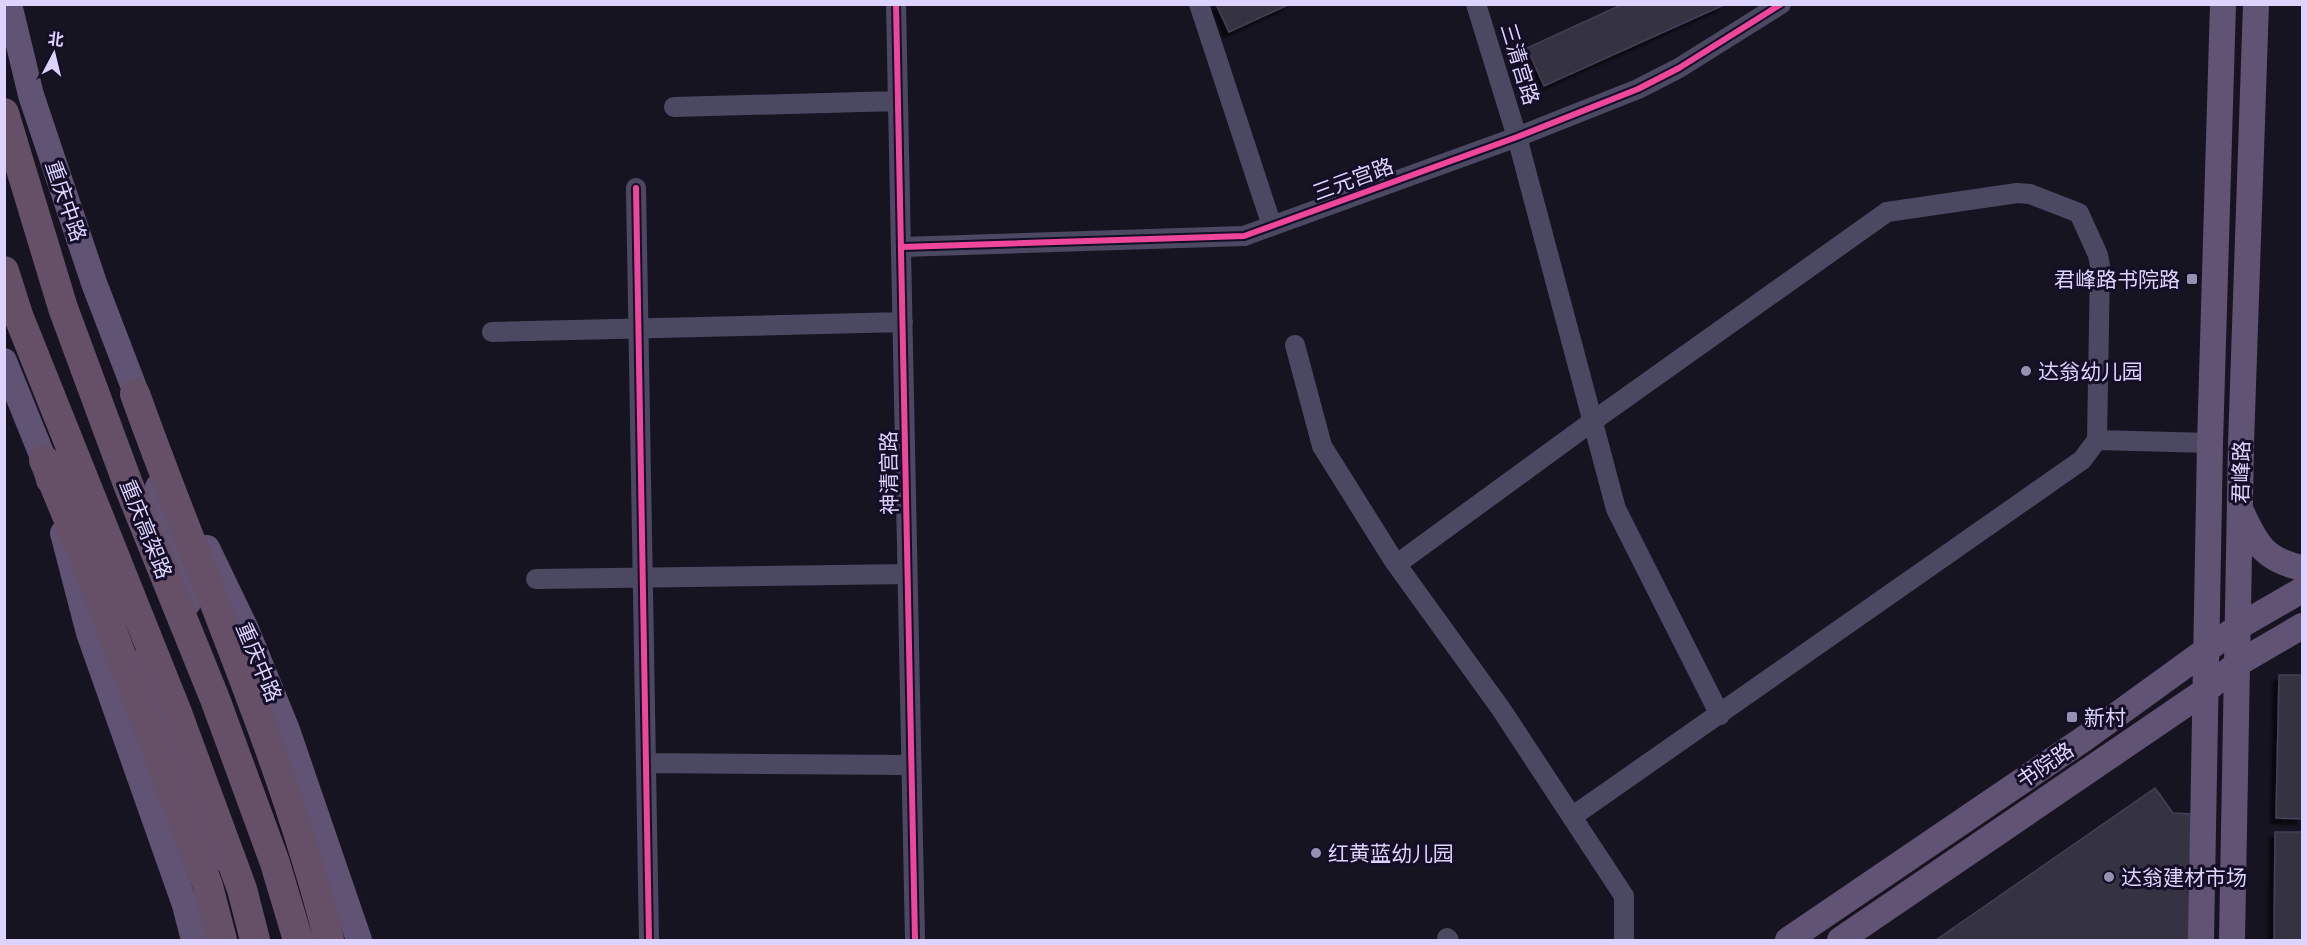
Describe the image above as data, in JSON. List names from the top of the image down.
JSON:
{
  "streets": {
    "highway": ["重庆高架路"],
    "main road": ["重庆中路", "君峰路", "书院路"],
    "street": ["三清宫路", "三元宫路", "神清宫路"]
  },
  "crossings": [
    ["三清宫路", "三元宫路"],
    ["三元宫路", "神清宫路"],
    ["君峰路", "书院路"]
  ],
  "places": {
    "transit": ["君峰路书院路", "新村"],
    "other": ["达翁幼儿园", "红黄蓝幼儿园", "达翁建材市场"]
  },
  "north": "top"
}
